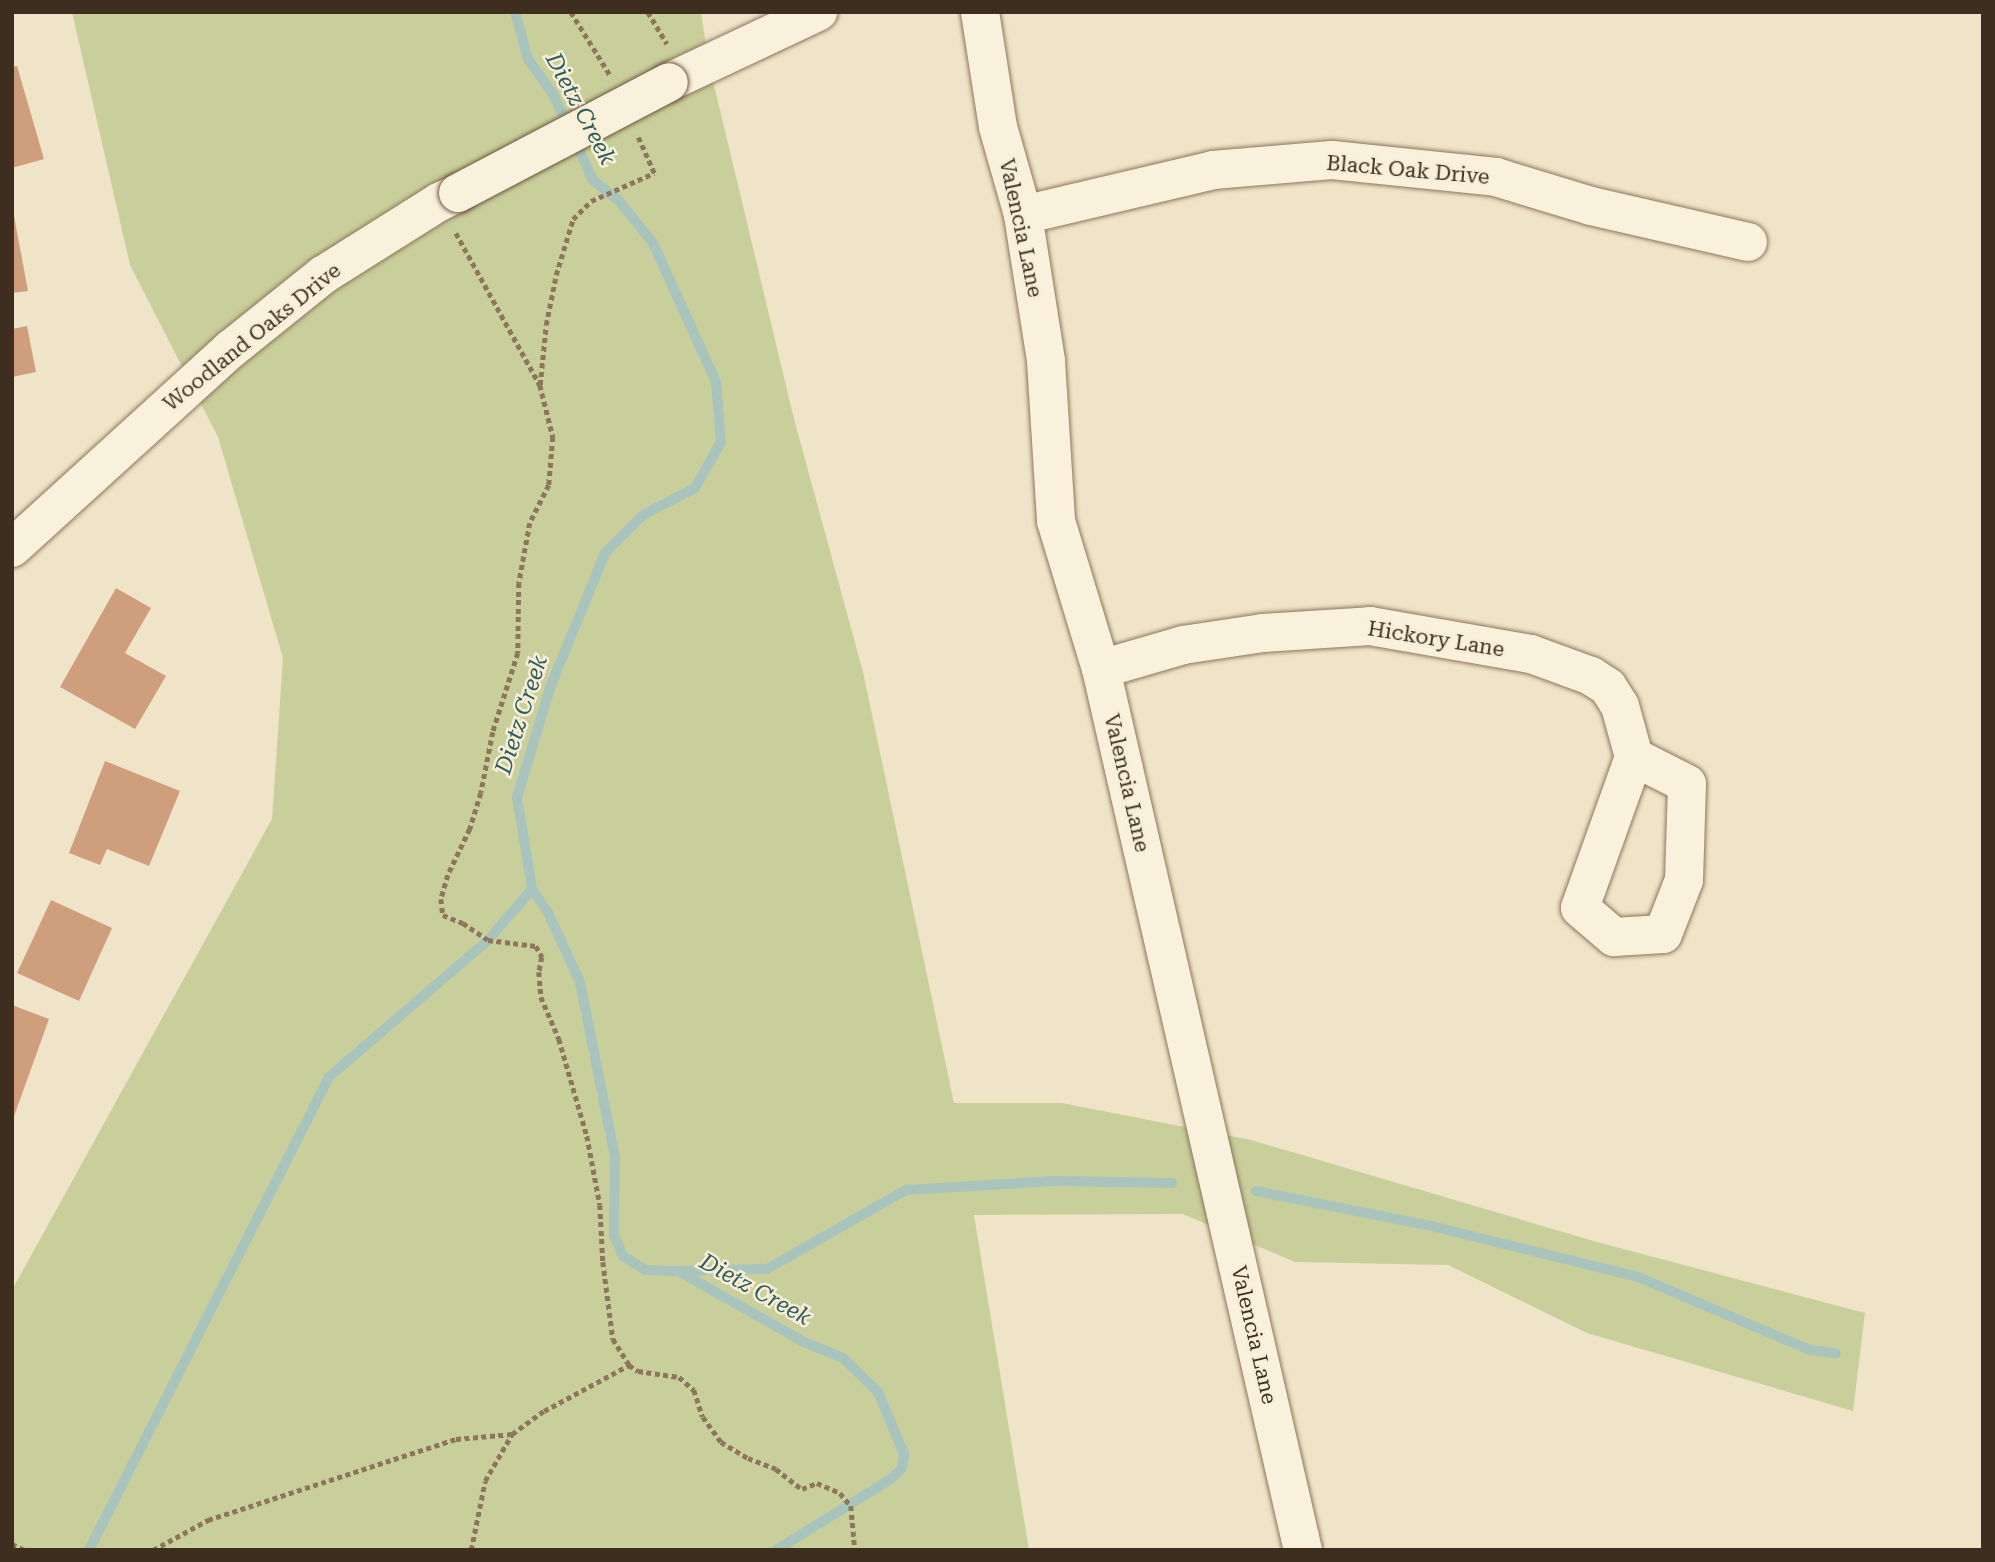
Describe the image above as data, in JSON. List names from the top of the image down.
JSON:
{
  "streets": {
    "street": [
      "Black Oak Drive",
      "Valencia Lane",
      "Woodland Oaks Drive",
      "Hickory Lane"
    ]
  },
  "crossings": [
    ["Black Oak Drive", "Valencia Lane"],
    ["Valencia Lane", "Hickory Lane"]
  ],
  "water": ["Dietz Creek"]
}
